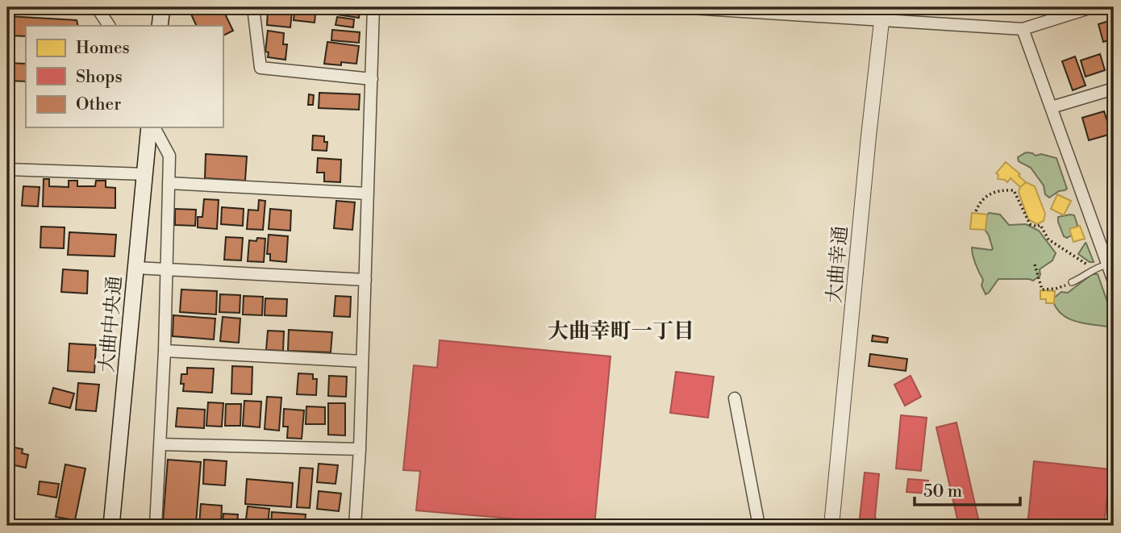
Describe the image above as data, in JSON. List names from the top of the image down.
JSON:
{
  "streets": {
    "main road": ["大曲中央通"],
    "street": ["大曲幸通"]
  },
  "districts": ["大曲幸町一丁目"],
  "legend": ["Homes", "Shops", "Other"],
  "scale_bar": "50 m"
}
